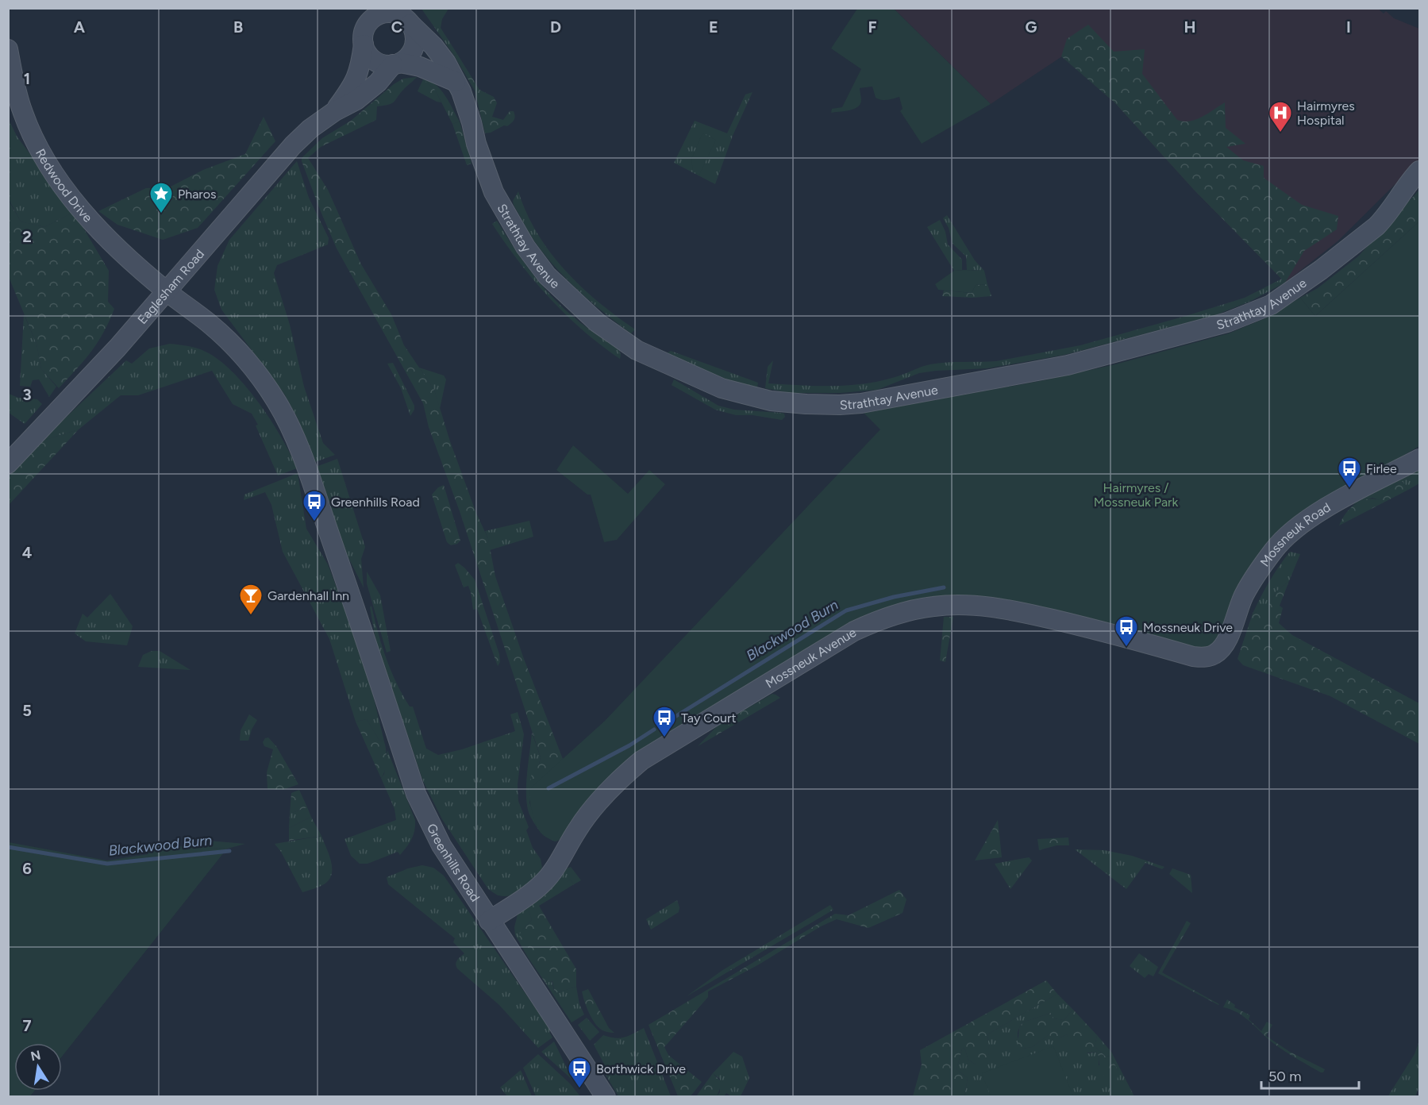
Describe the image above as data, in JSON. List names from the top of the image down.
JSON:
{
  "streets": {
    "street": [
      "Redwood Drive",
      "Strathtay Avenue",
      "Eaglesham Road",
      "Mossneuk Road",
      "Mossneuk Avenue",
      "Greenhills Road"
    ]
  },
  "crossings": [
    ["Redwood Drive", "Eaglesham Road"],
    ["Redwood Drive", "Greenhills Road"],
    ["Strathtay Avenue", "Eaglesham Road"],
    ["Eaglesham Road", "Greenhills Road"],
    ["Mossneuk Road", "Mossneuk Avenue"],
    ["Mossneuk Avenue", "Greenhills Road"]
  ],
  "water": ["Blackwood Burn"],
  "parks": ["Hairmyres / Mossneuk Park"],
  "places": {
    "hospital": ["Hairmyres Hospital"],
    "place": ["Pharos"],
    "bus stop": [
      "Firlee",
      "Greenhills Road",
      "Mossneuk Drive",
      "Tay Court",
      "Borthwick Drive"
    ],
    "bar": ["Gardenhall Inn"]
  },
  "scale_bar": "50 m",
  "north": "top",
  "grid": {
    "columns": [
      "A",
      "B",
      "C",
      "D",
      "E",
      "F",
      "G",
      "H",
      "I"
    ],
    "rows": [
      "1",
      "2",
      "3",
      "4",
      "5",
      "6",
      "7"
    ]
  }
}
